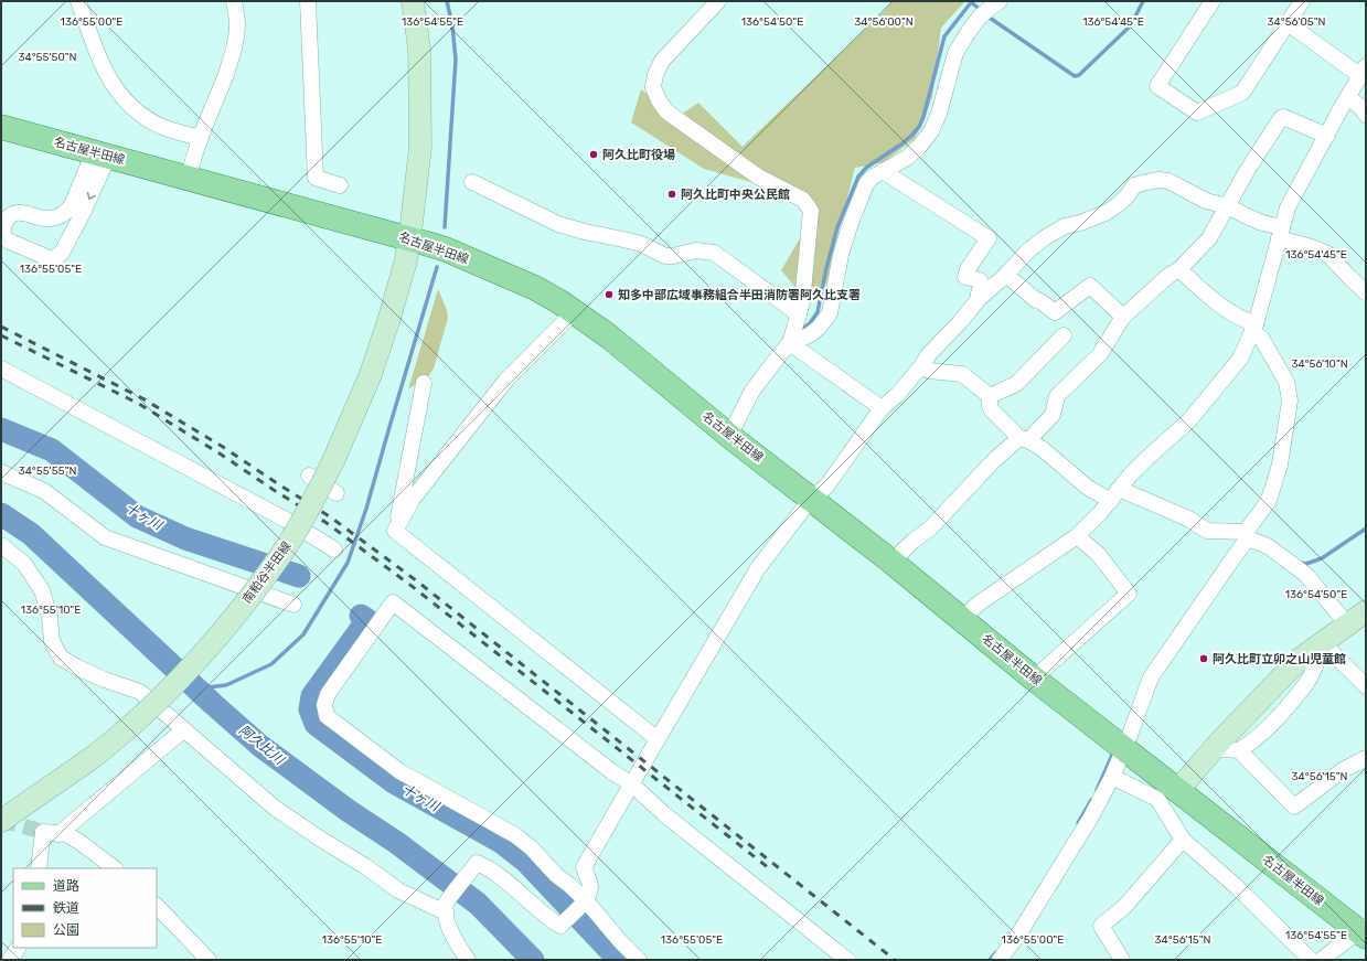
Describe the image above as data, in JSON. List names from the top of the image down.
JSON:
{
  "streets": {
    "main road": ["名古屋半田線", "南粕谷半田線"]
  },
  "crossings": [
    ["名古屋半田線", "南粕谷半田線"]
  ],
  "water": ["十ヶ川", "阿久比川"],
  "places": [
    "阿久比町役場",
    "阿久比町中央公民館",
    "知多中部広域事務組合半田消防署阿久比支署",
    "阿久比町立卯之山児童館"
  ],
  "legend": ["道路", "鉄道", "公園"],
  "coordinates": [
    "136°55'00\"E",
    "136°54'55\"E",
    "136°54'50\"E",
    "34°56'00\"N",
    "136°54'45\"E",
    "34°56'05\"N",
    "34°55'50\"N",
    "136°55'05\"E",
    "34°56'10\"N",
    "34°55'55\"N",
    "136°55'10\"E",
    "34°56'15\"N"
  ]
}
